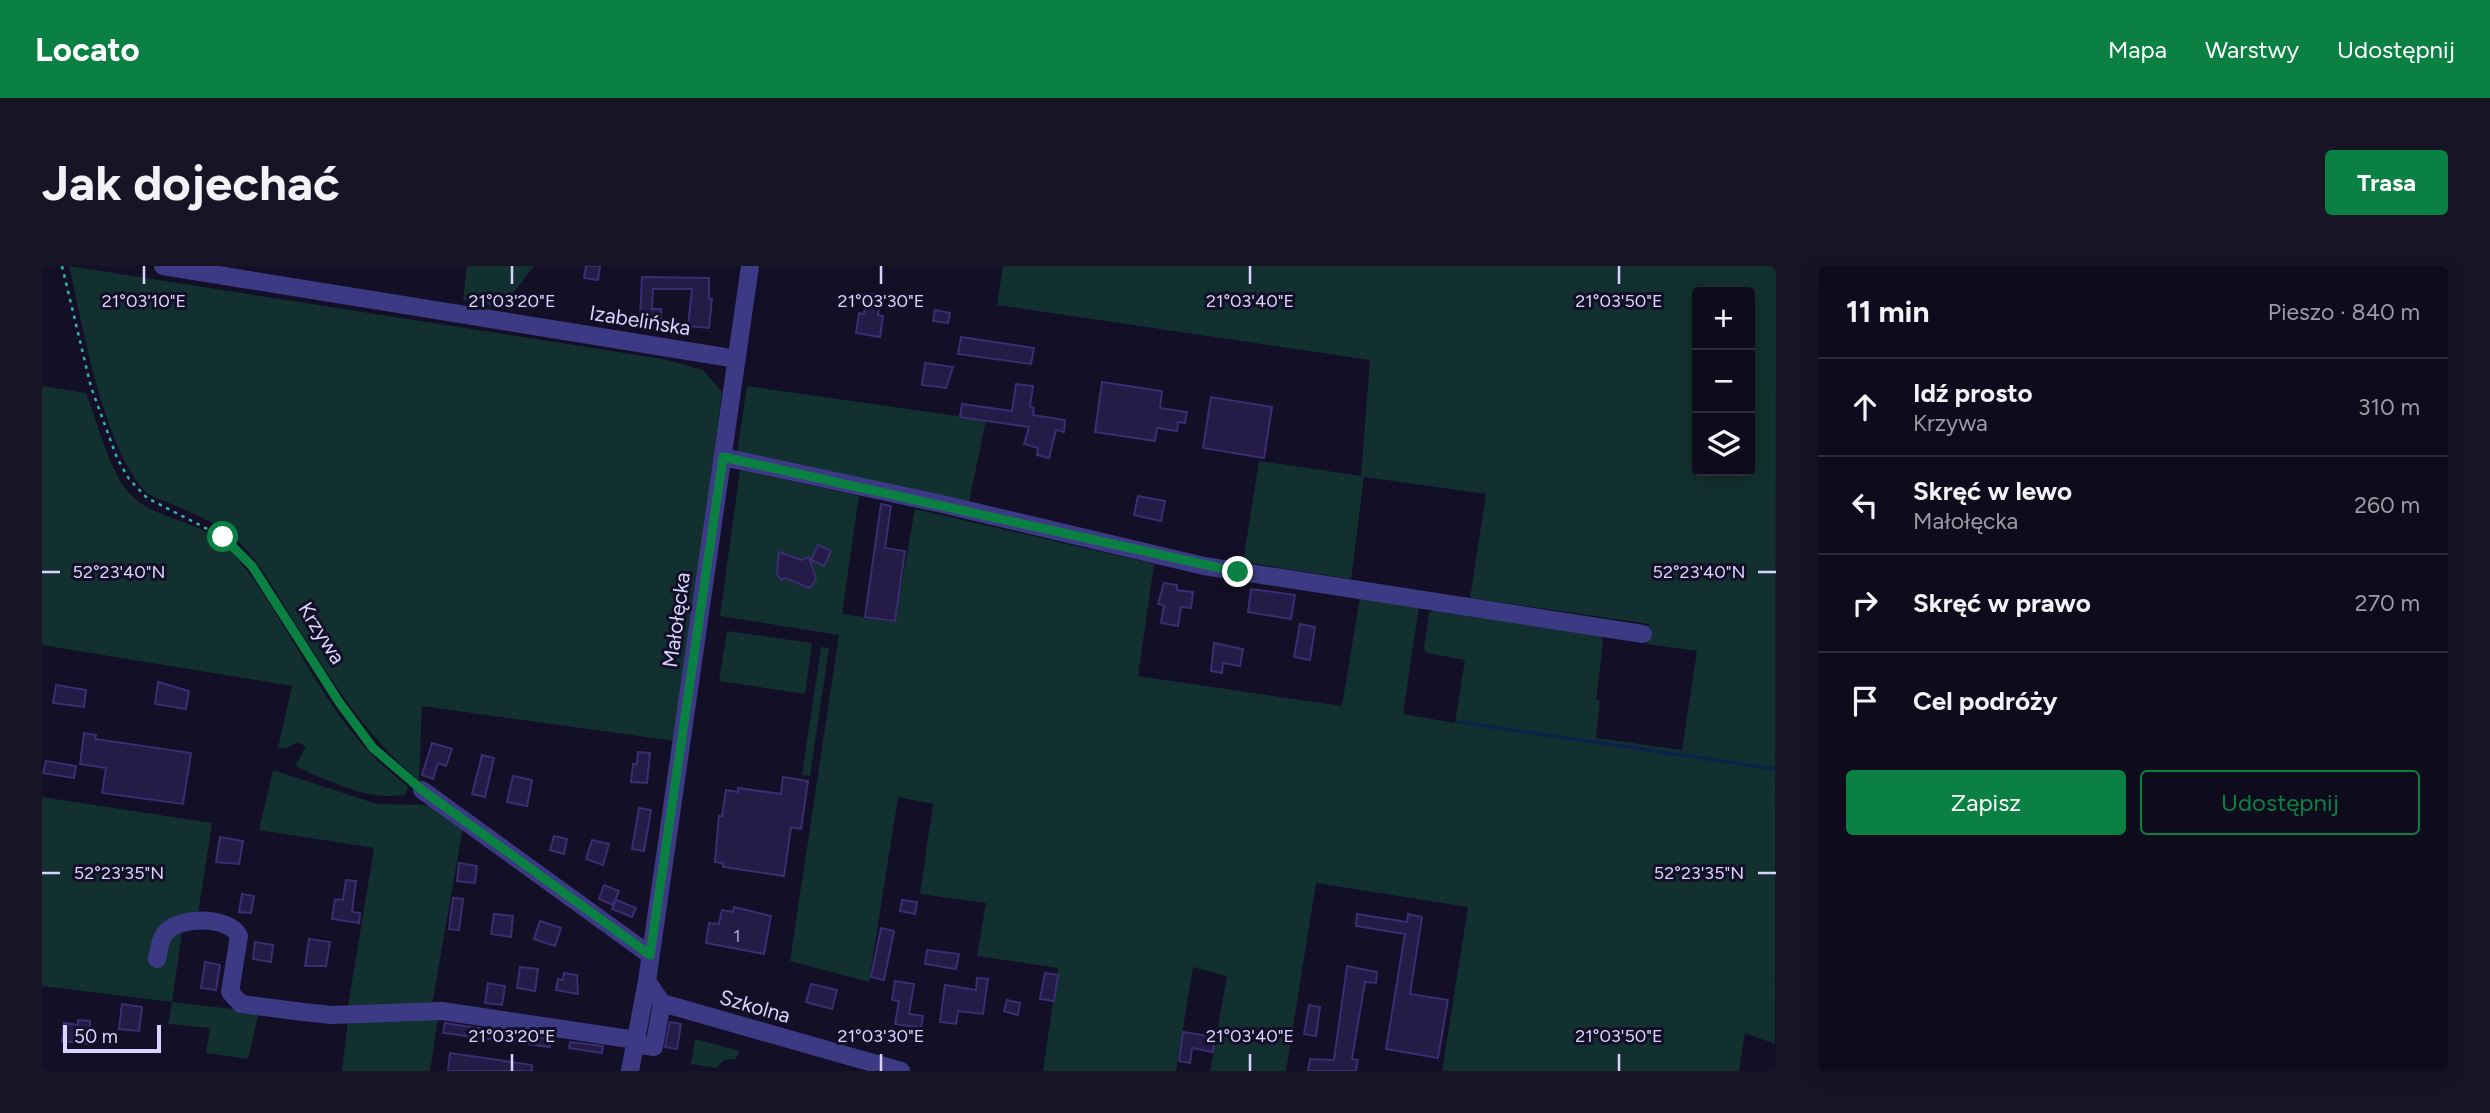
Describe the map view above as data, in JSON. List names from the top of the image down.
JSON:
{
  "streets": {
    "street": ["Izabelińska", "Małołęcka", "Szkolna"],
    "path": ["Krzywa"]
  },
  "crossings": [
    ["Izabelińska", "Małołęcka"]
  ],
  "house_numbers": ["1"],
  "scale_bar": "50 m",
  "page": {
    "header": "Locato",
    "nav": ["Mapa", "Warstwy", "Udostępnij"],
    "buttons": [
      "Trasa",
      ["Zapisz", "Udostępnij"]
    ],
    "title": "Jak dojechać",
    "heading": ["11 min", "Pieszo · 840 m"],
    "map_buttons": ["+", "−"],
    "list": [
      ["Idź prosto", "Krzywa", "310 m"],
      ["Skręć w lewo", "Małołęcka", "260 m"],
      ["Skręć w prawo", "270 m"],
      "Cel podróży"
    ],
    "scale": "50 m"
  },
  "coordinates": [
    "21°03'10\"E",
    "21°03'20\"E",
    "21°03'30\"E",
    "21°03'40\"E",
    "21°03'50\"E",
    "52°23'40\"N",
    "52°23'35\"N"
  ]
}
